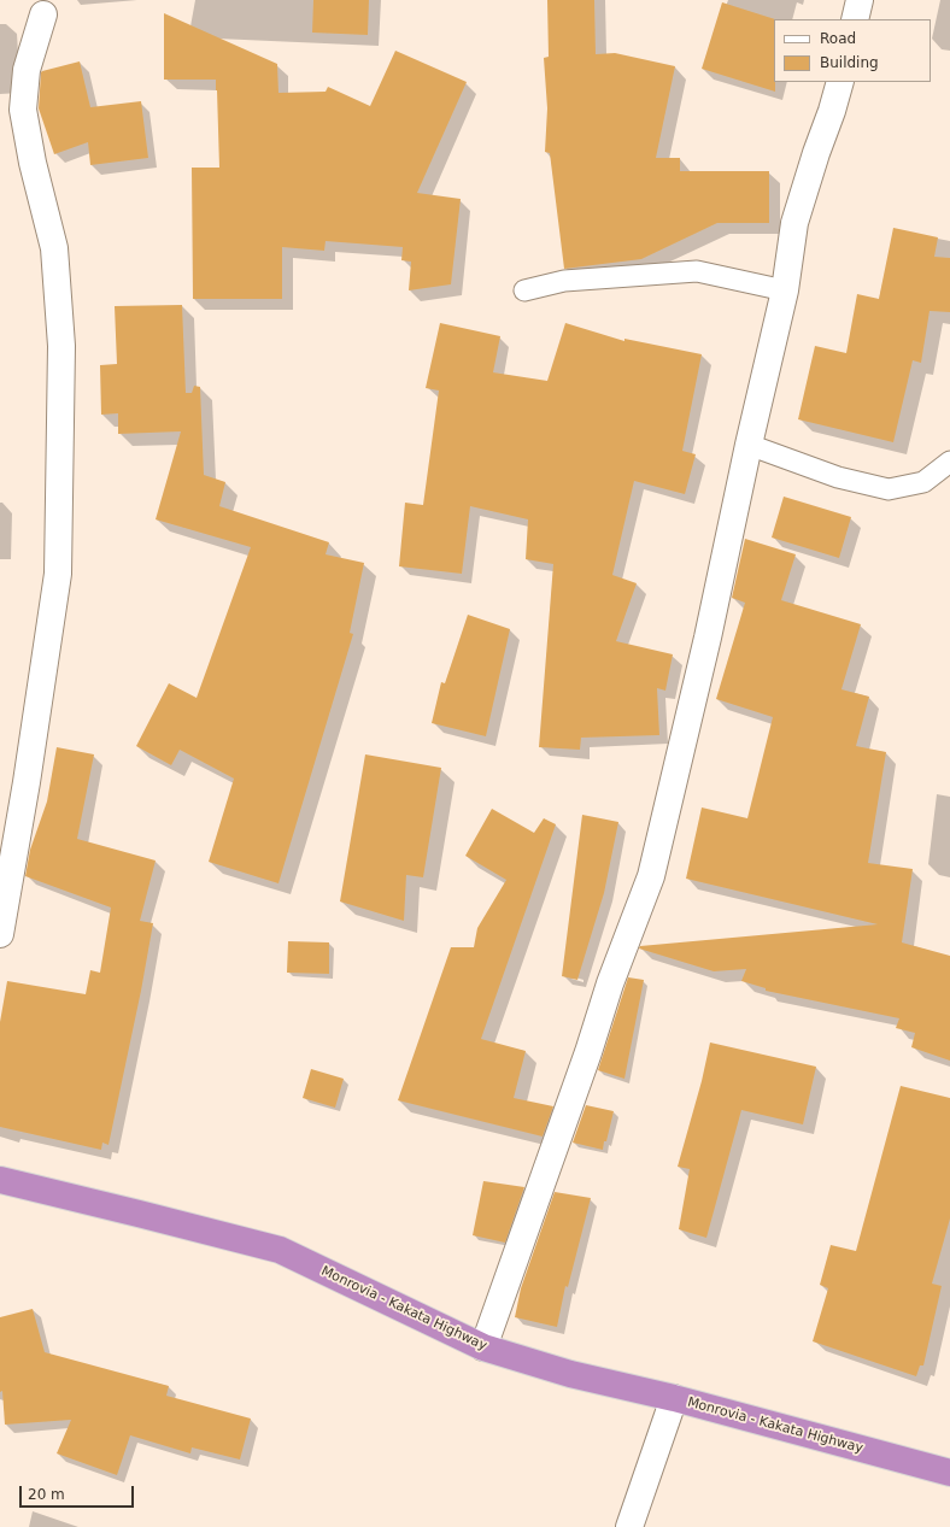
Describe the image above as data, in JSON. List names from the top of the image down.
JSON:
{
  "streets": {
    "highway": ["Monrovia - Kakata Highway"]
  },
  "legend": ["Road", "Building"],
  "scale_bar": "20 m"
}
